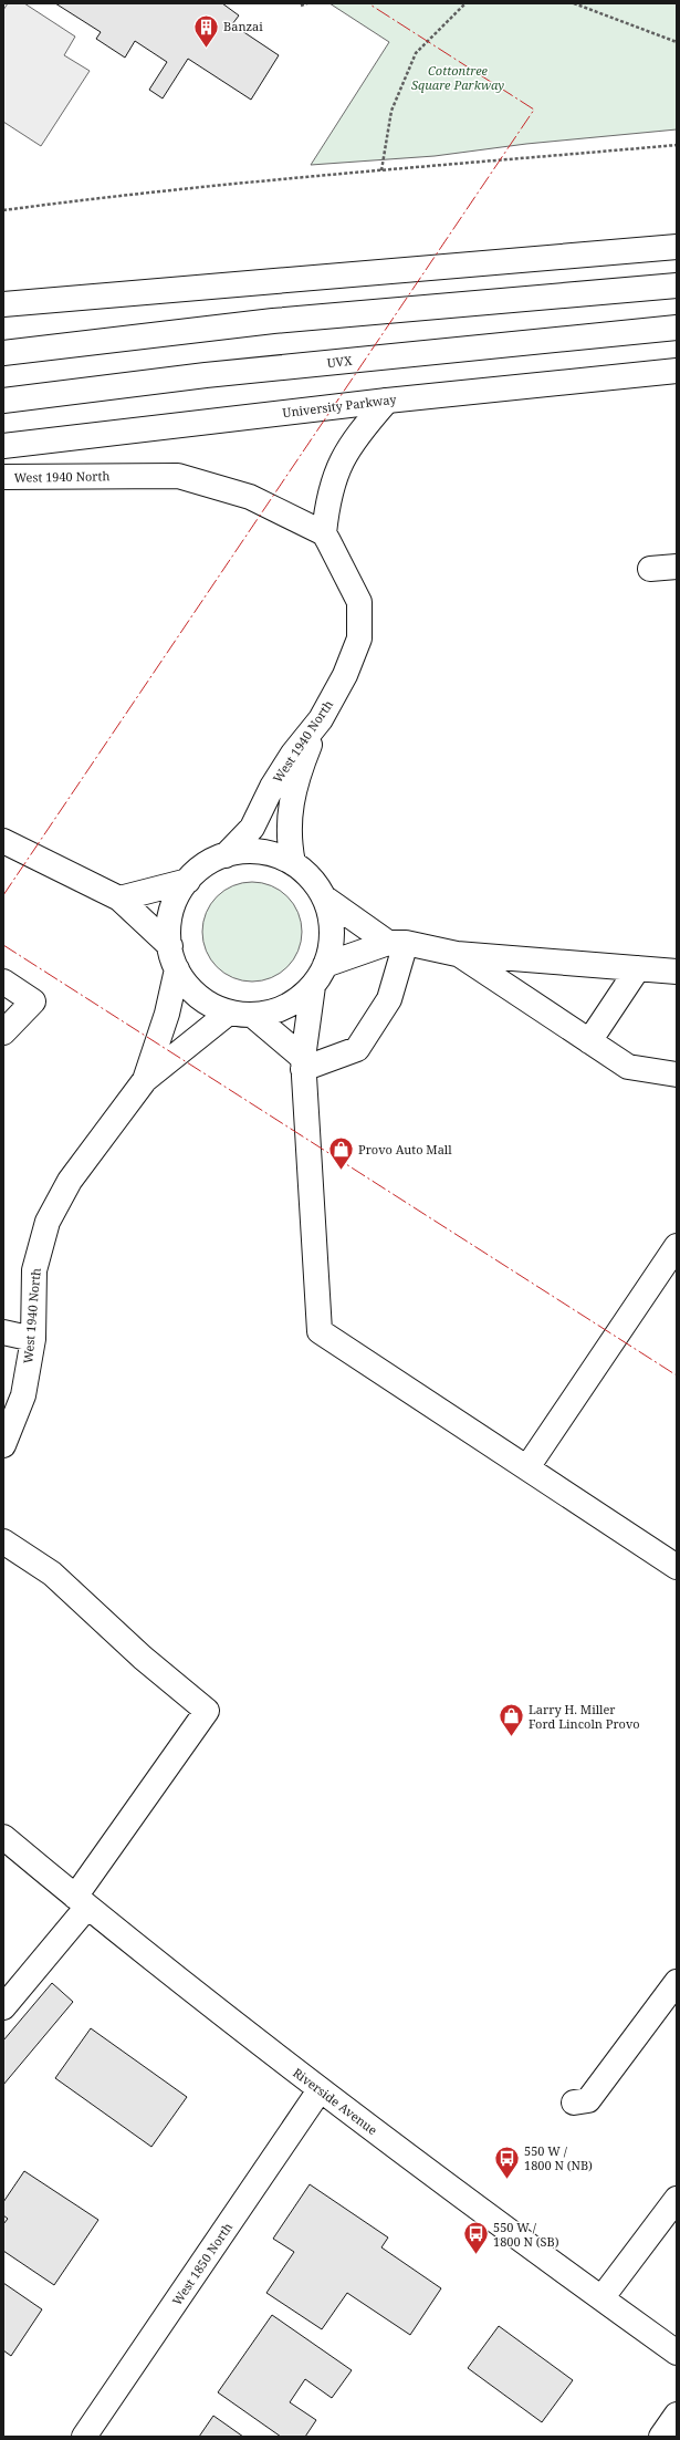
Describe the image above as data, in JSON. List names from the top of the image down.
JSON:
{
  "streets": {
    "street": [
      "UVX",
      "University Parkway",
      "West 1940 North",
      "Riverside Avenue",
      "West 1850 North"
    ]
  },
  "crossings": [
    ["Riverside Avenue", "West 1850 North"]
  ],
  "parks": ["Cottontree Square Parkway"],
  "places": {
    "building": ["Banzai"],
    "shop": ["Provo Auto Mall", "Larry H. Miller Ford Lincoln Provo"],
    "bus stop": ["550 W / 1800 N (NB)", "550 W / 1800 N (SB)"]
  }
}
